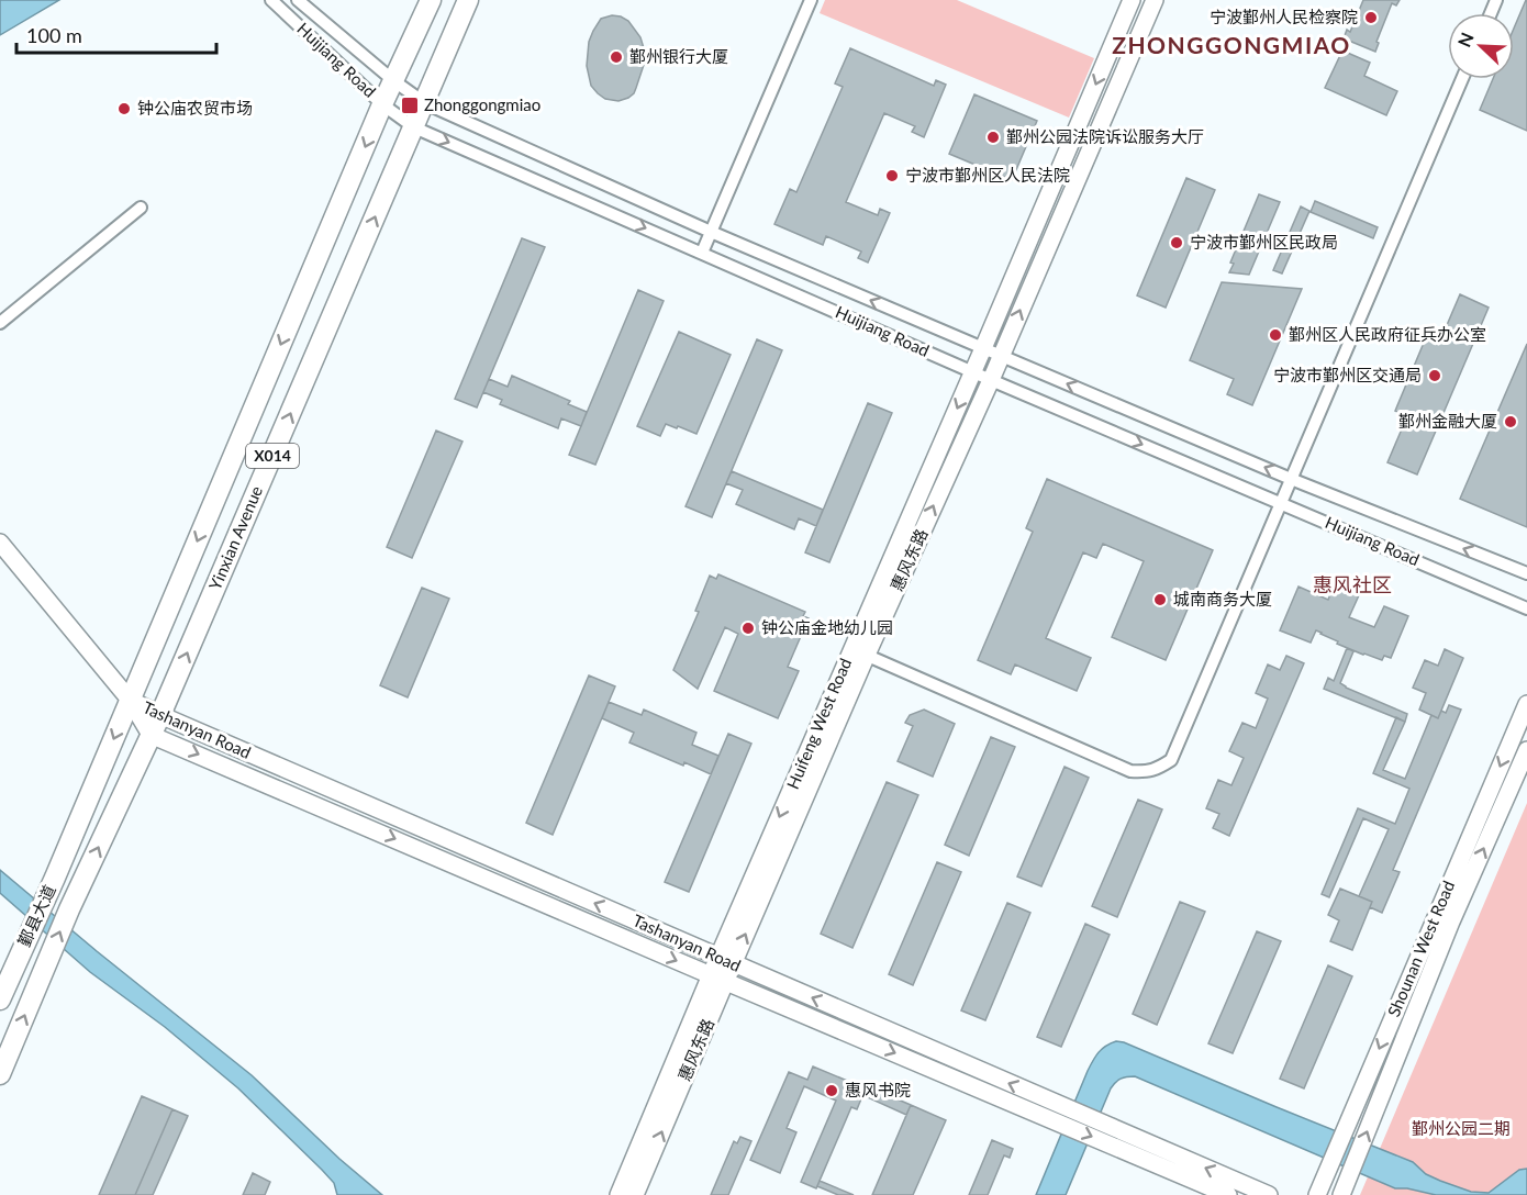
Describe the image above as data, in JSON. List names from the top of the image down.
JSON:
{
  "streets": {
    "main road": ["X014", "Yinxian Avenue", "鄞县大道"],
    "street": [
      "Huijiang Road",
      "惠风东路",
      "Huifeng West Road",
      "Tashanyan Road",
      "Shounan West Road"
    ]
  },
  "crossings": [
    ["Huijiang Road", "X014"],
    ["Huijiang Road", "Yinxian Avenue"],
    ["Huijiang Road", "惠风东路"],
    ["Huijiang Road", "Huifeng West Road"],
    ["X014", "Tashanyan Road"],
    ["X014", "鄞县大道"],
    ["Yinxian Avenue", "Tashanyan Road"],
    ["惠风东路", "Huifeng West Road"],
    ["惠风东路", "Tashanyan Road"],
    ["Tashanyan Road", "鄞县大道"]
  ],
  "one_way": ["惠风东路", "Huifeng West Road", "鄞县大道"],
  "districts": ["ZHONGGONGMIAO", "惠风社区"],
  "parks": ["鄞州公园二期"],
  "places": {
    "other": [
      "宁波鄞州人民检察院",
      "鄞州银行大厦",
      "钟公庙农贸市场",
      "鄞州公园法院诉讼服务大厅",
      "宁波市鄞州区人民法院",
      "宁波市鄞州区民政局",
      "鄞州区人民政府征兵办公室",
      "宁波市鄞州区交通局",
      "鄞州金融大厦",
      "城南商务大厦",
      "钟公庙金地幼儿园",
      "惠风书院"
    ],
    "transit": ["Zhonggongmiao"]
  },
  "scale_bar": "100 m",
  "north": "top left"
}
